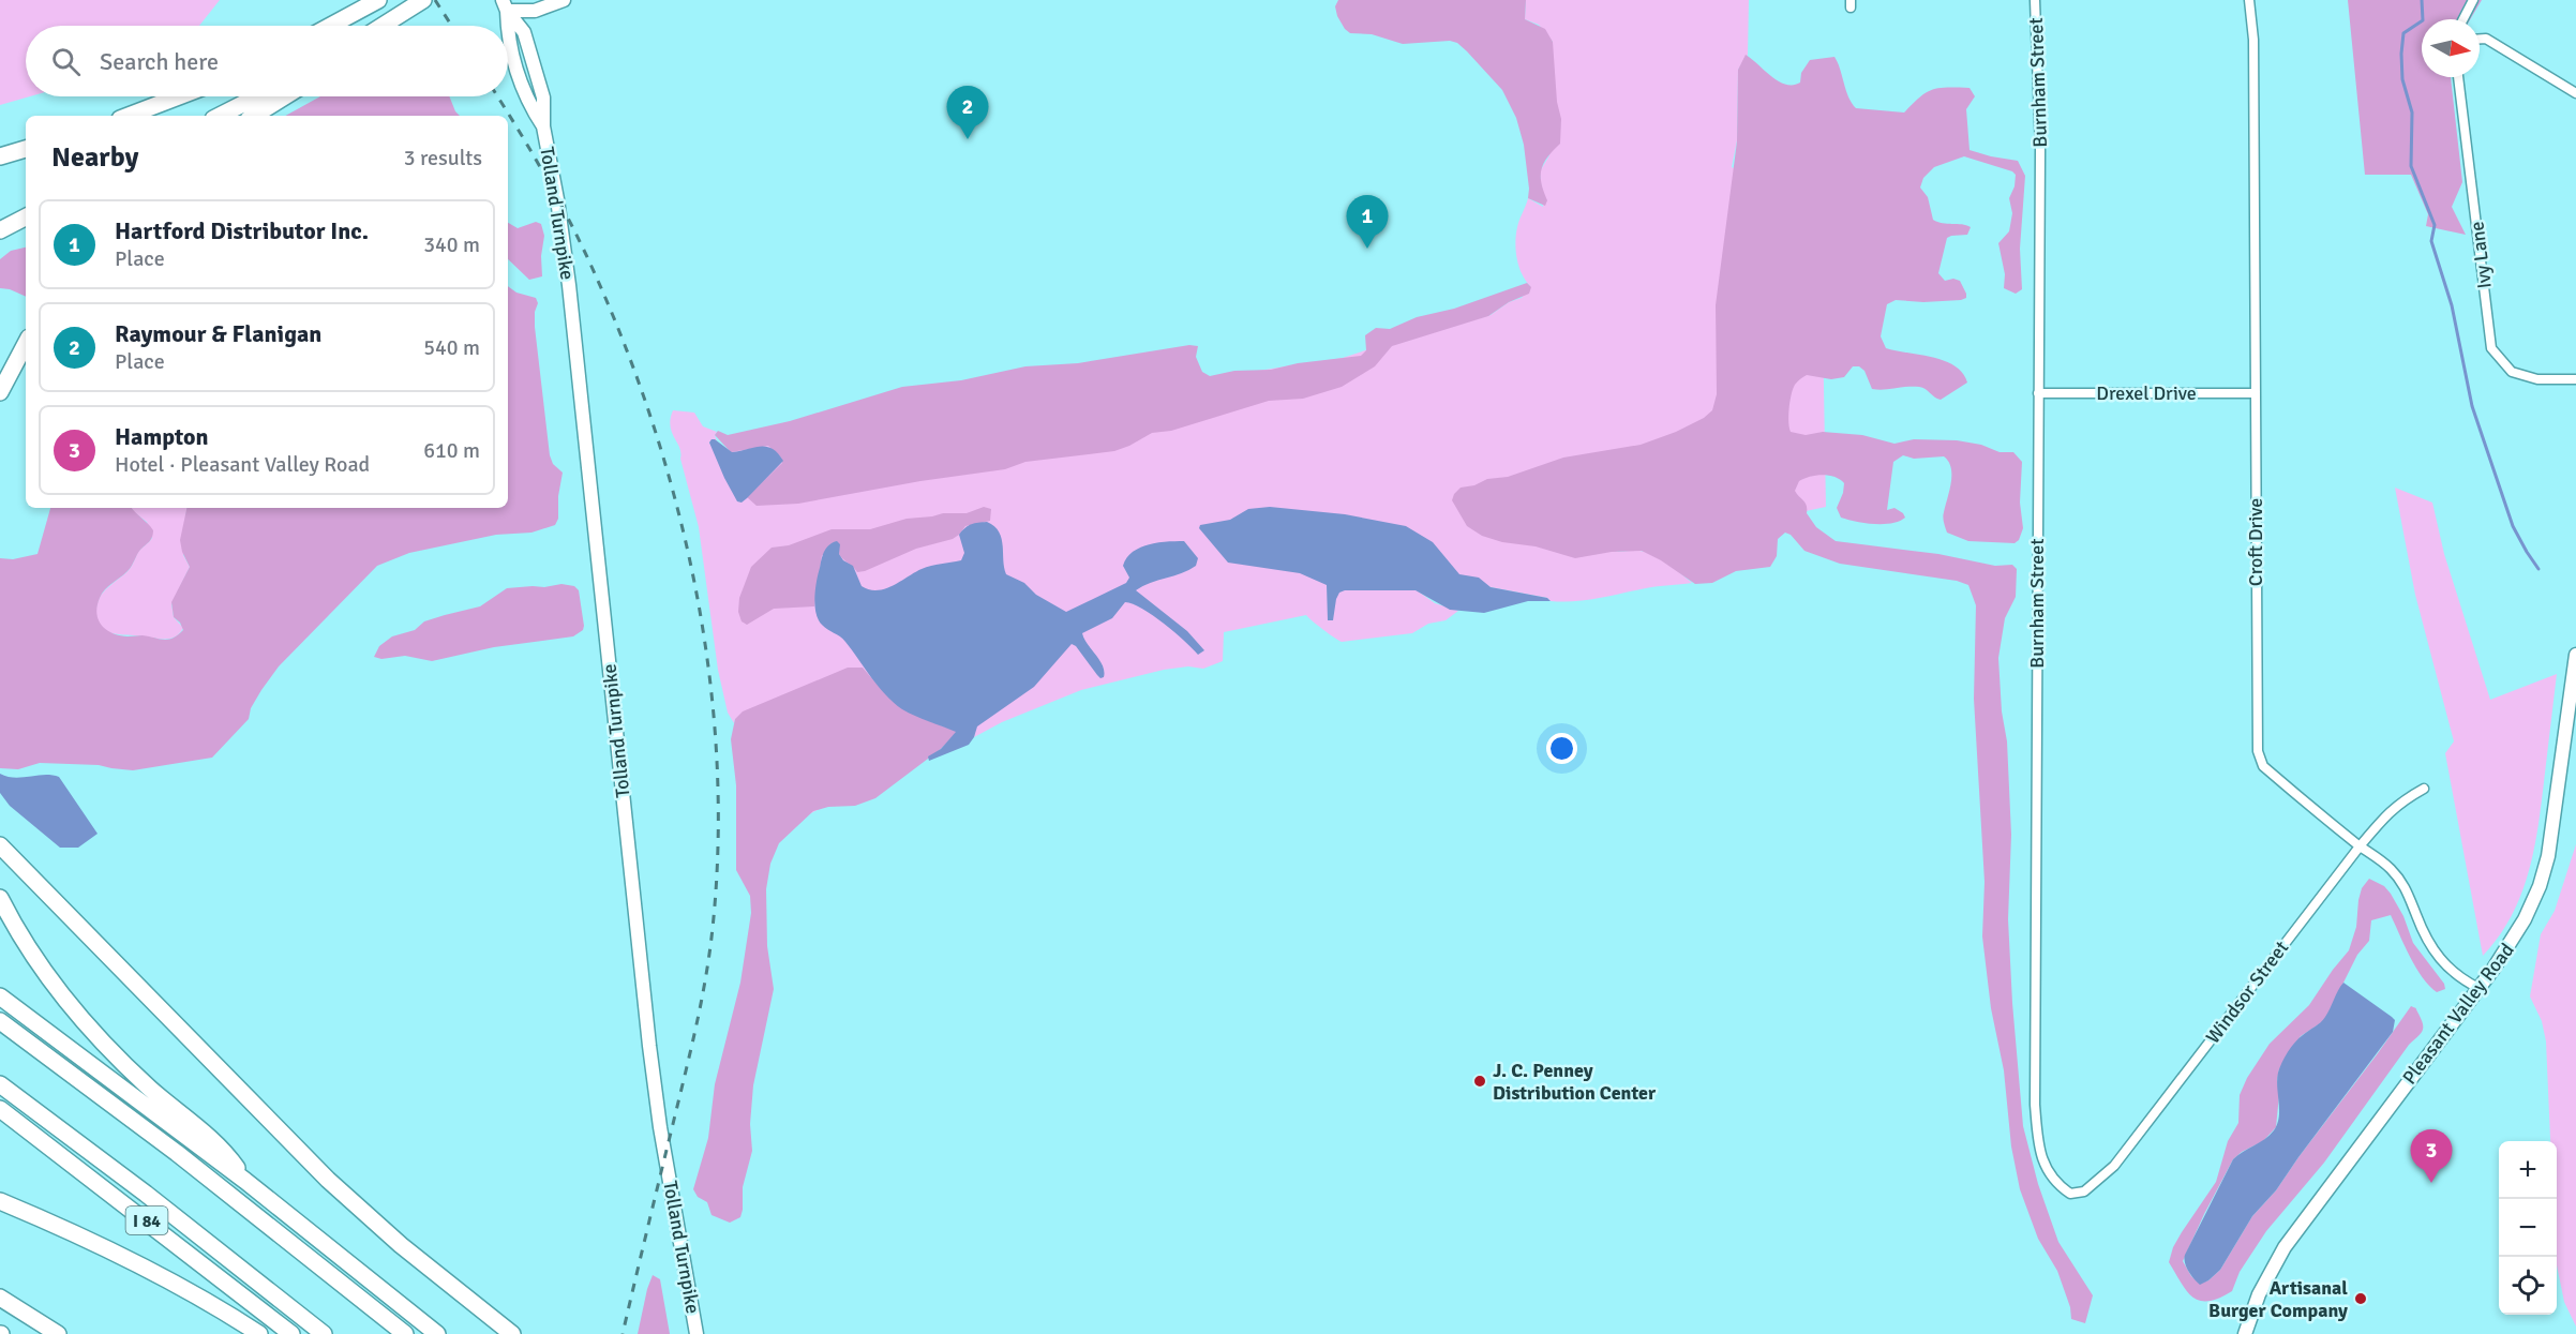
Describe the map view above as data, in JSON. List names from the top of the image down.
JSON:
{
  "streets": {
    "highway": ["I 84"],
    "main road": ["Tolland Turnpike", "Pleasant Valley Road"],
    "street": [
      "Burnham Street",
      "Ivy Lane",
      "Drexel Drive",
      "Croft Drive",
      "Windsor Street"
    ]
  },
  "crossings": [
    ["Burnham Street", "Drexel Drive"],
    ["Burnham Street", "Windsor Street"],
    ["Drexel Drive", "Croft Drive"],
    ["Croft Drive", "Windsor Street"],
    ["Croft Drive", "Pleasant Valley Road"]
  ],
  "places": ["J. C. Penney Distribution Center", "Artisanal Burger Company"],
  "north": "right",
  "page": {
    "search": "Search here",
    "pins": ["2", "1", "3"],
    "heading": ["Nearby", "3 results"],
    "list": [
      {
        "mark": "1",
        "name": "Hartford Distributor Inc.",
        "note": "Place",
        "value": "340 m"
      },
      {
        "mark": "2",
        "name": "Raymour & Flanigan",
        "note": "Place",
        "value": "540 m"
      },
      {
        "mark": "3",
        "name": "Hampton",
        "note": "Hotel · Pleasant Valley Road",
        "value": "610 m"
      }
    ],
    "map_buttons": ["+", "−"]
  }
}
